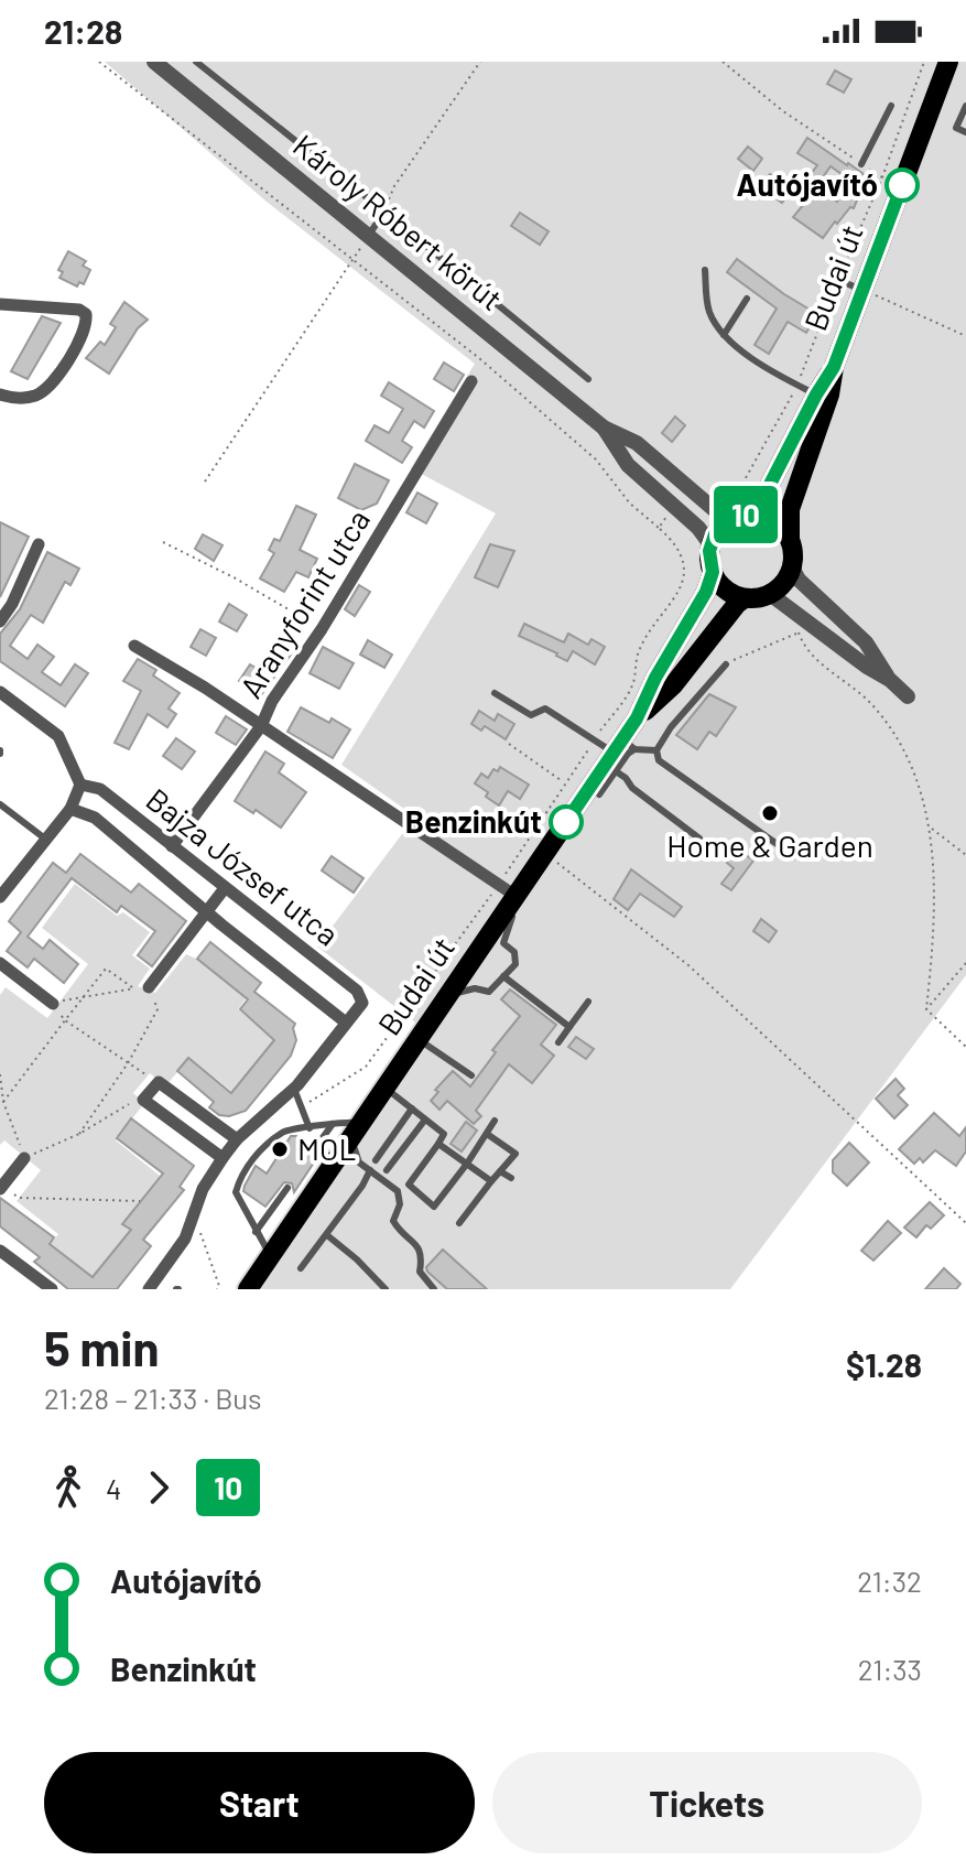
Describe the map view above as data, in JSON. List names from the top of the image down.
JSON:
{
  "streets": {
    "main road": ["Budai út"],
    "street": ["Károly Róbert körút", "Aranyforint utca", "Bajza József utca"]
  },
  "crossings": [
    ["Károly Róbert körút", "Budai út"],
    ["Aranyforint utca", "Bajza József utca"]
  ],
  "places": [
    "Autójavító",
    "Home & Garden",
    "Benzinkút",
    "MOL"
  ],
  "lines": ["bus line 10"],
  "page": {
    "status": "21:28",
    "on_map": "10",
    "heading": ["5 min", "21:28 – 21:33 · Bus", "$1.28"],
    "legs": ["4", "10"],
    "list": [
      {
        "name": "Autójavító",
        "value": "21:32"
      },
      {
        "name": "Benzinkút",
        "value": "21:33"
      }
    ],
    "buttons": ["Start", "Tickets"]
  }
}
